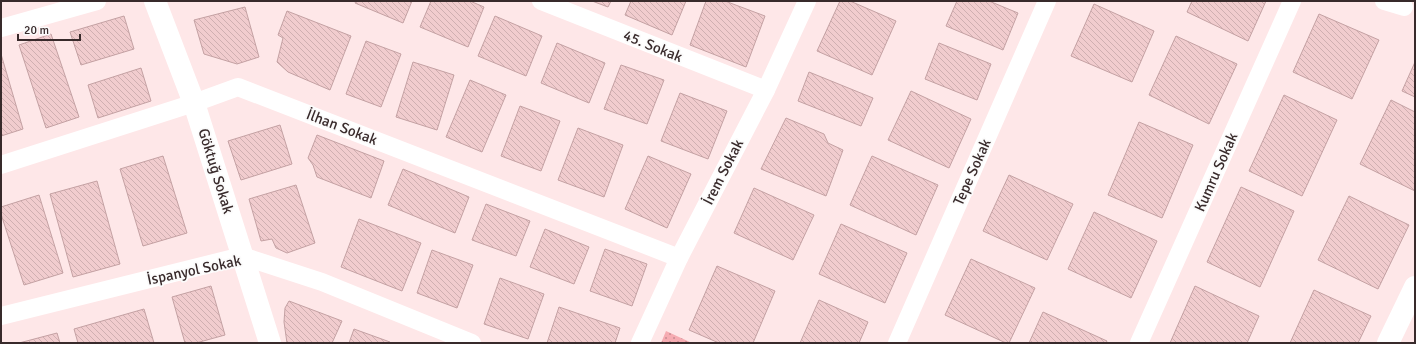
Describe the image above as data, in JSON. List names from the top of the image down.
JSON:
{
  "streets": {
    "street": [
      "45. Sokak",
      "İlhan Sokak",
      "Göktuğ Sokak",
      "İrem Sokak",
      "Tepe Sokak",
      "Kumru Sokak",
      "İspanyol Sokak"
    ]
  },
  "crossings": [
    ["45. Sokak", "İrem Sokak"],
    ["İlhan Sokak", "Göktuğ Sokak"],
    ["İlhan Sokak", "İrem Sokak"],
    ["Göktuğ Sokak", "İspanyol Sokak"]
  ],
  "scale_bar": "20 m"
}
